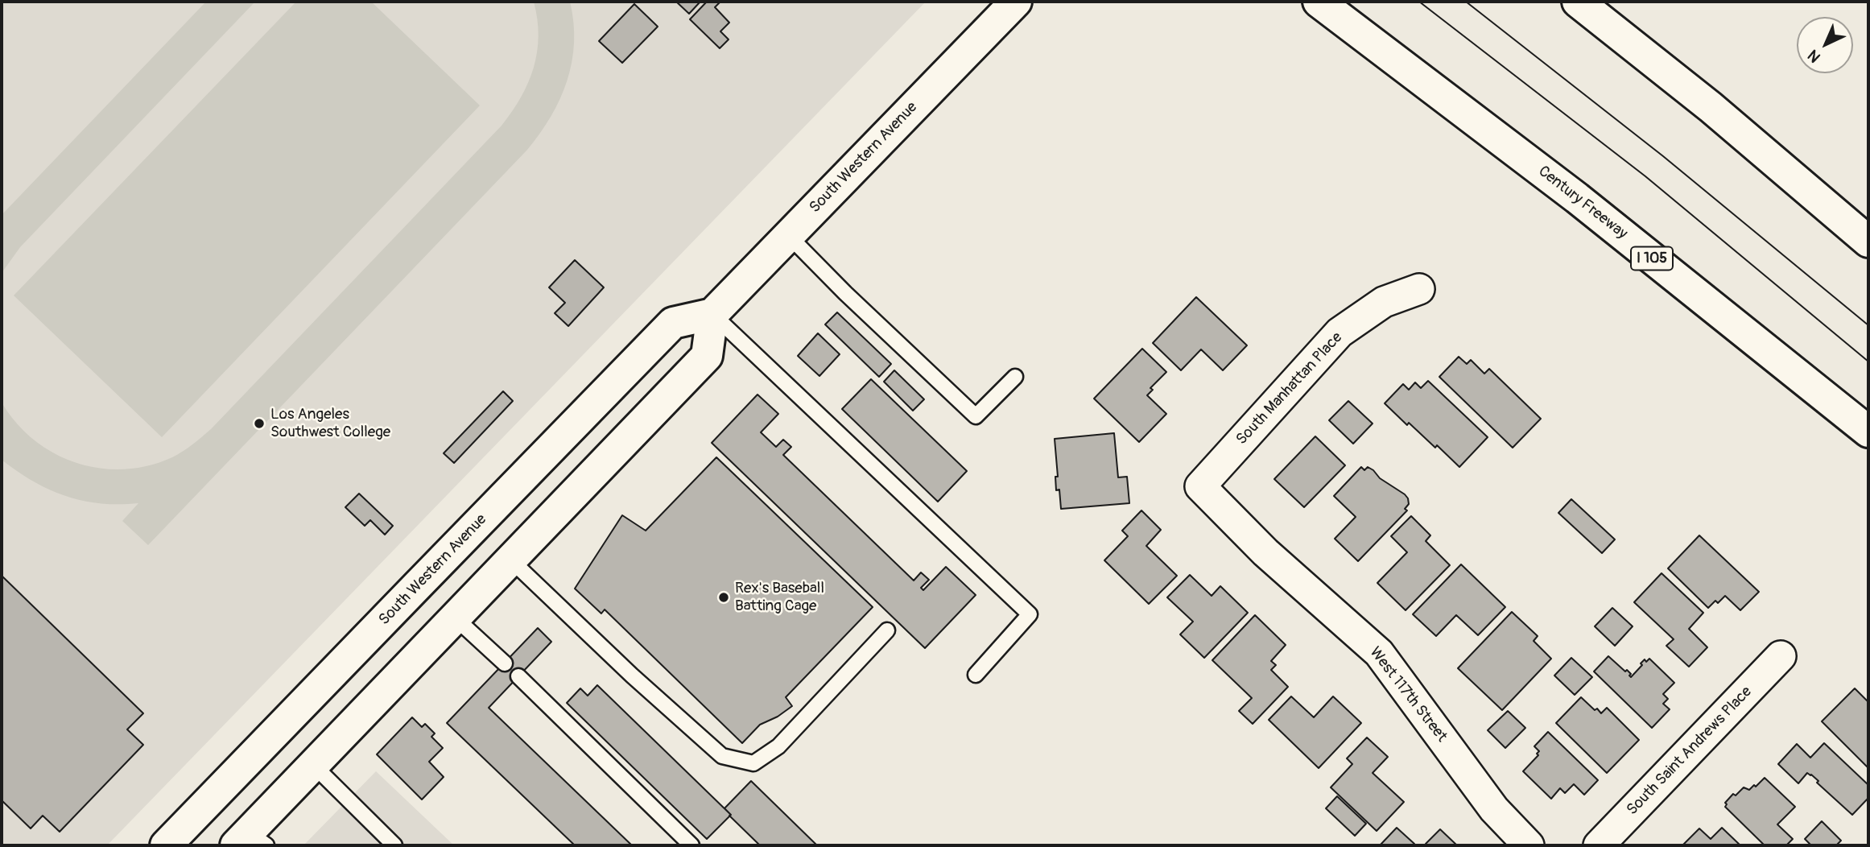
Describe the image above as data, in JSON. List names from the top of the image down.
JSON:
{
  "streets": {
    "main road": ["South Western Avenue", "Century Freeway", "I 105"],
    "street": ["South Manhattan Place", "West 117th Street", "South Saint Andrews Place"]
  },
  "crossings": [
    ["South Manhattan Place", "West 117th Street"]
  ],
  "places": ["Los Angeles Southwest College", "Rex's Baseball Batting Cage"],
  "north": "bottom left"
}
